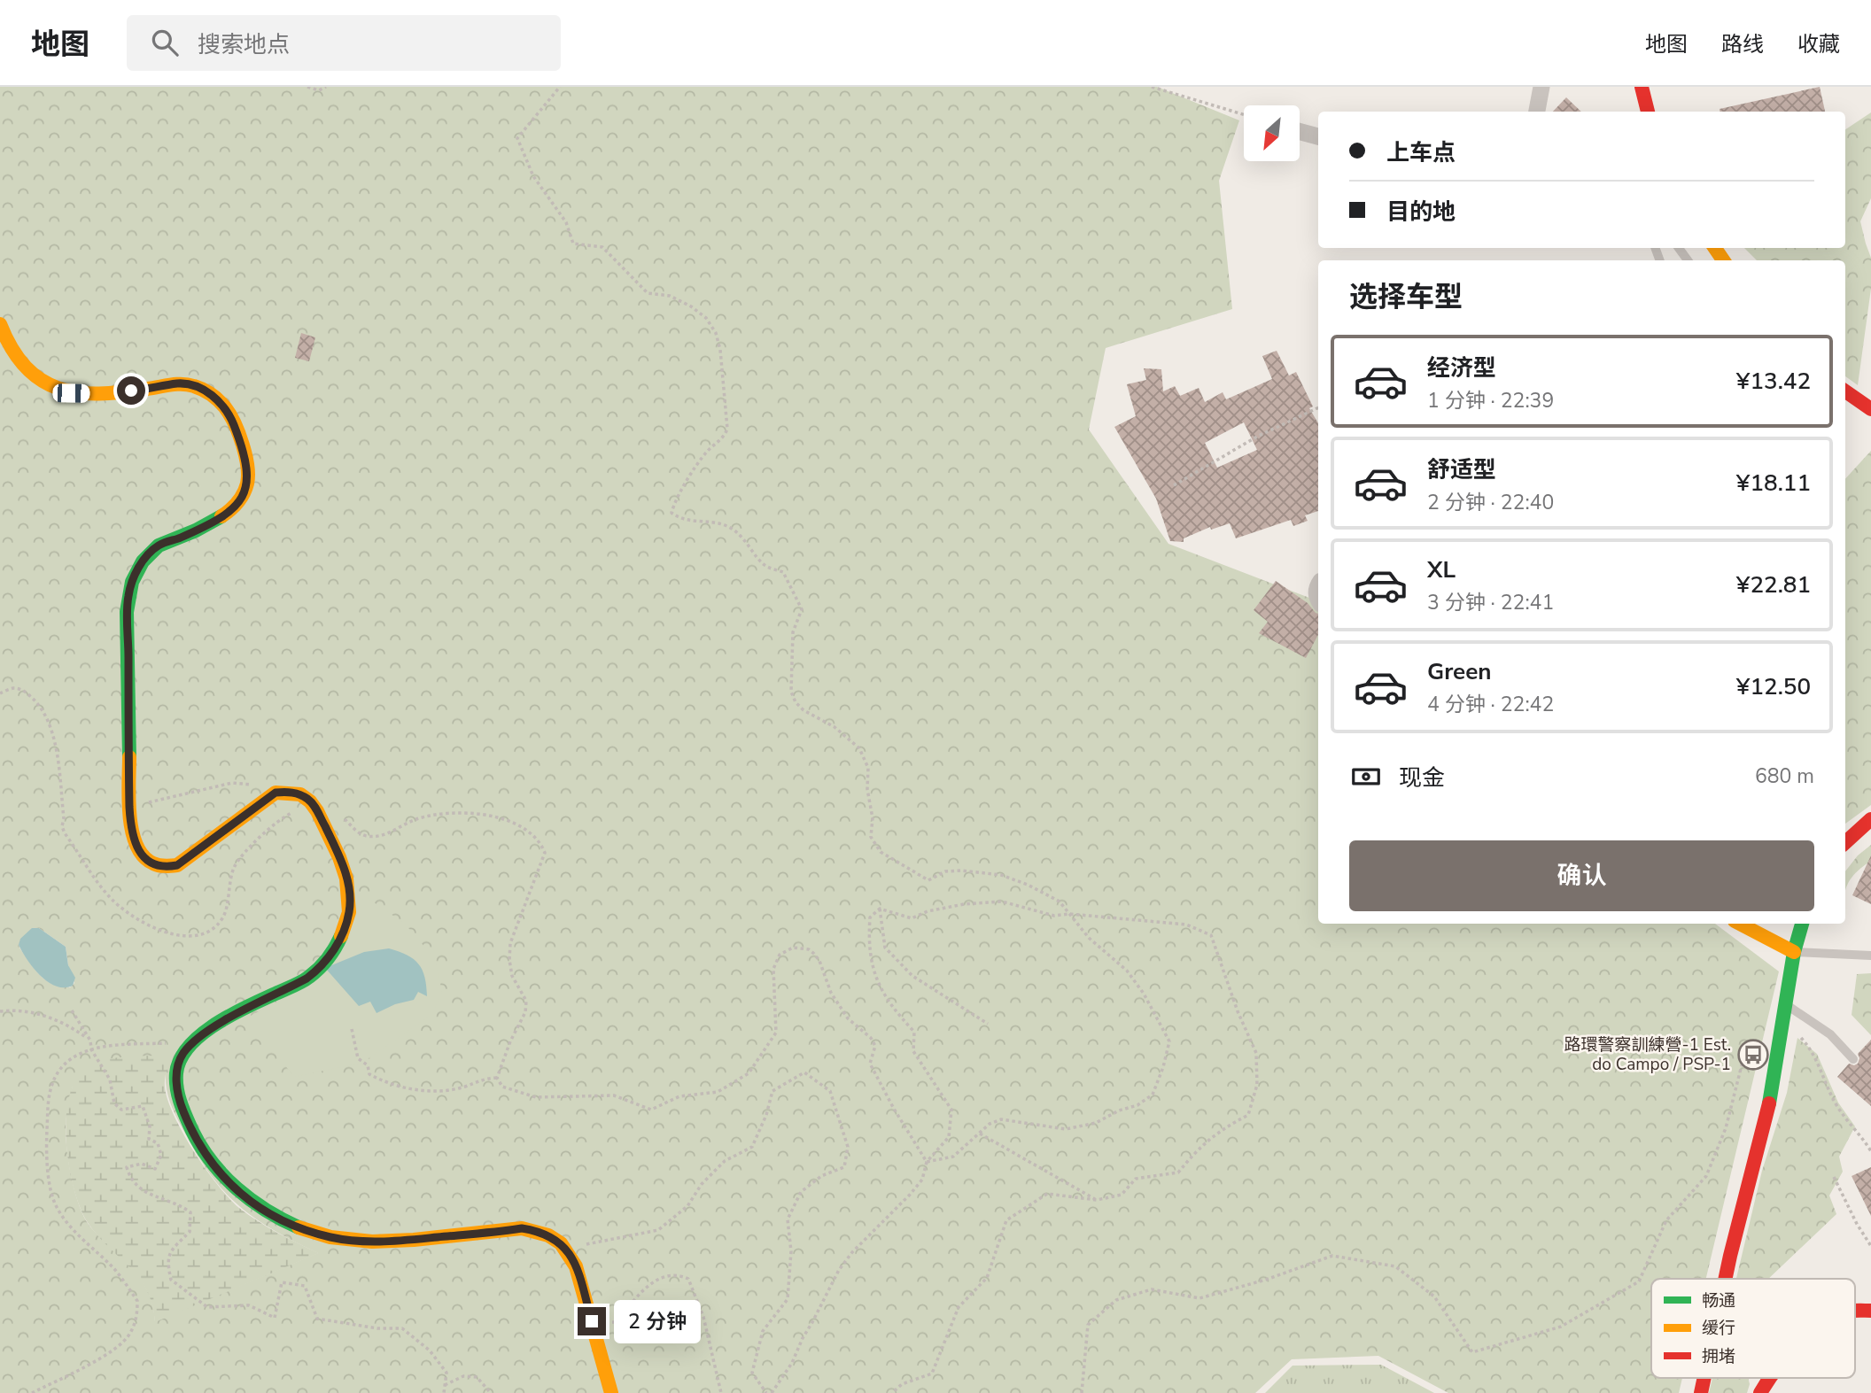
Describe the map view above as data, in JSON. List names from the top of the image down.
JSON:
{
  "places": {
    "bus stop": ["路環警察訓練營-1 Est. do Campo / PSP-1"]
  },
  "legend": ["畅通", "缓行", "拥堵"],
  "north": "bottom left",
  "page": {
    "header": "地图",
    "search": "搜索地点",
    "nav": ["地图", "路线", "收藏"],
    "banner": ["上车点", "目的地"],
    "heading": "选择车型",
    "list": [
      {
        "name": "经济型",
        "note": "1 分钟 · 22:39",
        "value": "¥13.42"
      },
      {
        "name": "舒适型",
        "note": "2 分钟 · 22:40",
        "value": "¥18.11"
      },
      {
        "name": "XL",
        "note": "3 分钟 · 22:41",
        "value": "¥22.81"
      },
      {
        "name": "Green",
        "note": "4 分钟 · 22:42",
        "value": "¥12.50"
      }
    ],
    "pay": ["现金", "680 m"],
    "buttons": "确认",
    "bubble": "2 分钟"
  }
}
